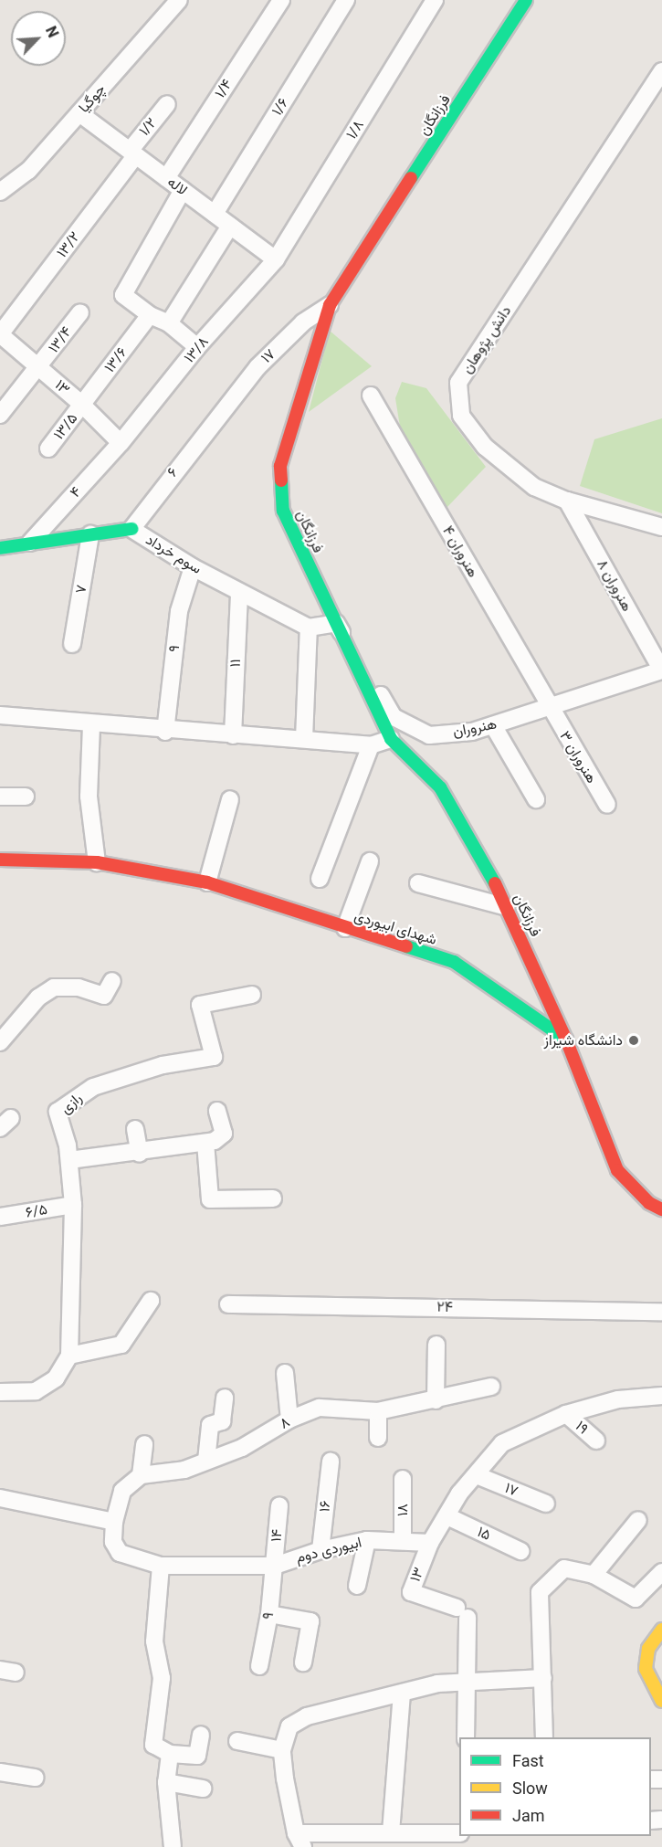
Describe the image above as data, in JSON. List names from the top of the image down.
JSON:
{
  "streets": {
    "street": [
      "۱/۴",
      "چوگیا",
      "۱/۶",
      "فرزانگان",
      "۱/۲",
      "۱/۸",
      "لاله",
      "۱۳/۲",
      "۱۳/۴",
      "دانش پژوهان",
      "۱۳/۸",
      "۱۷",
      "۱۳/۶",
      "۱۳",
      "۱۳/۵",
      "۶",
      "۴",
      "هنروران ۴",
      "سوم خرداد",
      "هنروران ۸",
      "۷",
      "۹",
      "۱۱",
      "هنروران",
      "هنروران ۳",
      "شهدای ابیوردی",
      "رازی",
      "۶/۵",
      "۲۴",
      "۸",
      "۱۹",
      "۱۶",
      "۱۸",
      "۱۵",
      "۱۴",
      "ابیوردی دوم"
    ]
  },
  "crossings": [
    ["۱/۴", "لاله"],
    ["چوگیا", "لاله"],
    ["۱/۶", "لاله"],
    ["فرزانگان", "۱۷"],
    ["فرزانگان", "هنروران"],
    ["فرزانگان", "شهدای ابیوردی"],
    ["۱/۲", "لاله"],
    ["۱/۲", "۱۳/۲"],
    ["۱/۸", "لاله"],
    ["۱/۸", "۱۳/۸"],
    ["لاله", "۱۳/۲"],
    ["لاله", "۱۳/۸"],
    ["۱۳/۲", "۱۳"],
    ["۱۳/۴", "۱۳"],
    ["دانش پژوهان", "هنروران ۸"],
    ["۱۳/۸", "۱۳"],
    ["۱۳/۸", "۴"],
    ["۱۷", "۶"],
    ["۱۳/۶", "۱۳"],
    ["۱۳/۶", "۱۳/۵"],
    ["۱۳", "۱۳/۵"],
    ["۱۳", "۴"],
    ["۱۳", "ابیوردی دوم"],
    ["۶", "سوم خرداد"],
    ["۴", "سوم خرداد"],
    ["هنروران ۴", "هنروران"],
    ["هنروران ۴", "هنروران ۳"],
    ["سوم خرداد", "۷"],
    ["سوم خرداد", "۹"],
    ["سوم خرداد", "۱۱"],
    ["هنروران ۸", "هنروران"],
    ["۹", "۱۴"],
    ["۹", "ابیوردی دوم"],
    ["هنروران", "هنروران ۳"],
    ["رازی", "۶/۵"],
    ["۱۶", "ابیوردی دوم"],
    ["۱۸", "ابیوردی دوم"],
    ["۱۴", "ابیوردی دوم"]
  ],
  "places": ["دانشگاه شیراز"],
  "legend": ["Fast", "Slow", "Jam"],
  "north": "top right"
}
